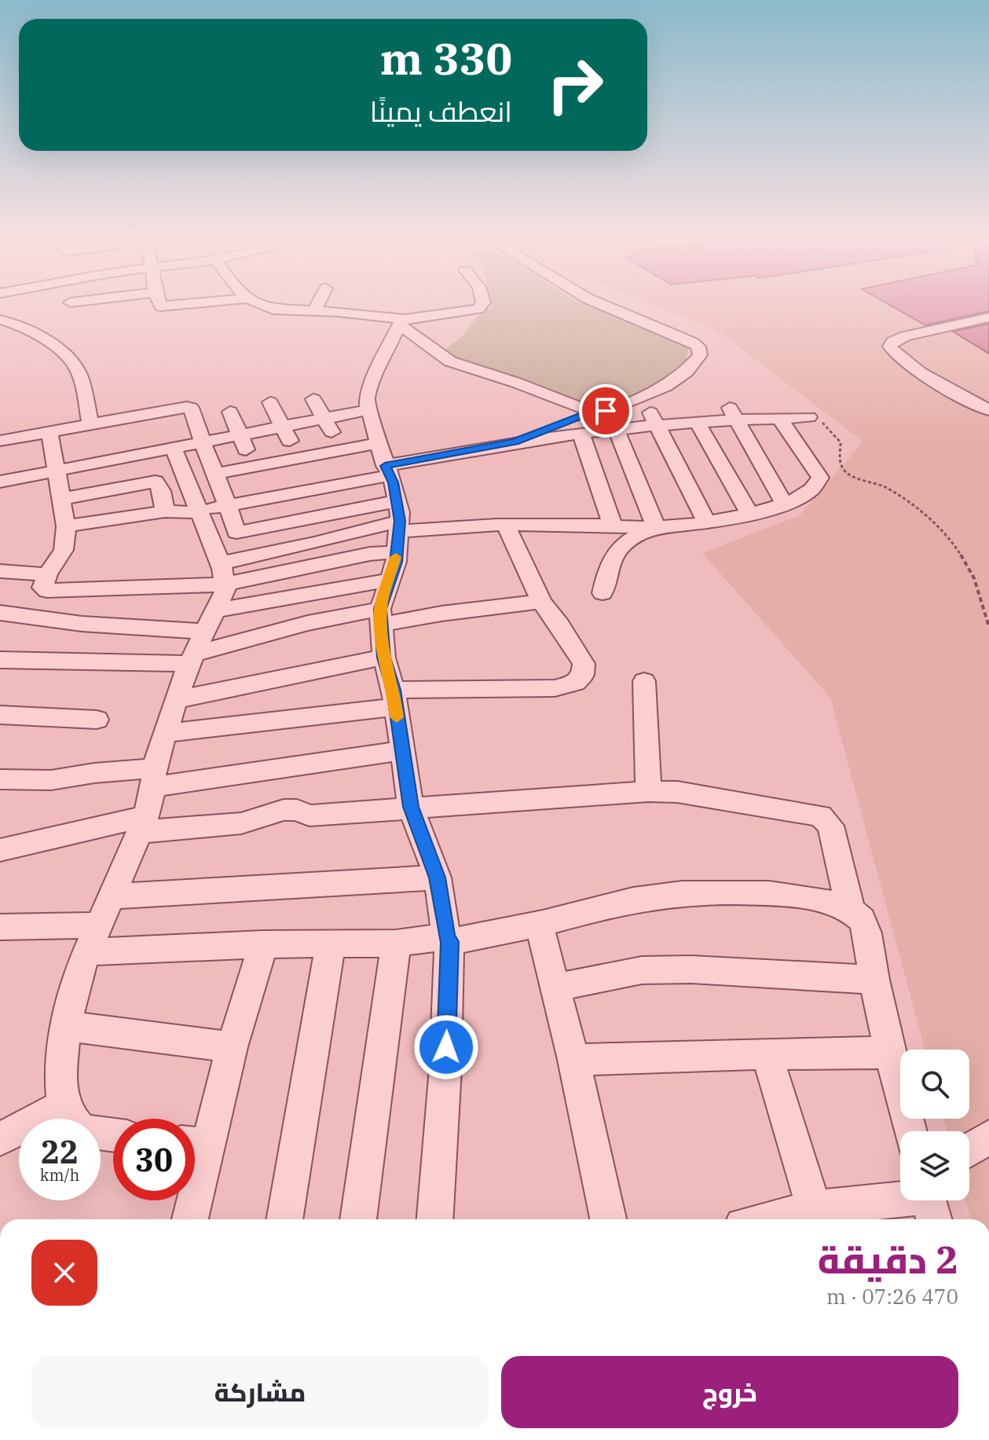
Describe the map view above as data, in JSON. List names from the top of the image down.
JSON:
{
  "page": {
    "turn": ["330 m", "انعطف يمينًا"],
    "speed": "22 km/h",
    "limit": "30",
    "heading": ["2 دقيقة", "470 m · 07:26"],
    "buttons": ["خروج", "مشاركة"]
  }
}
